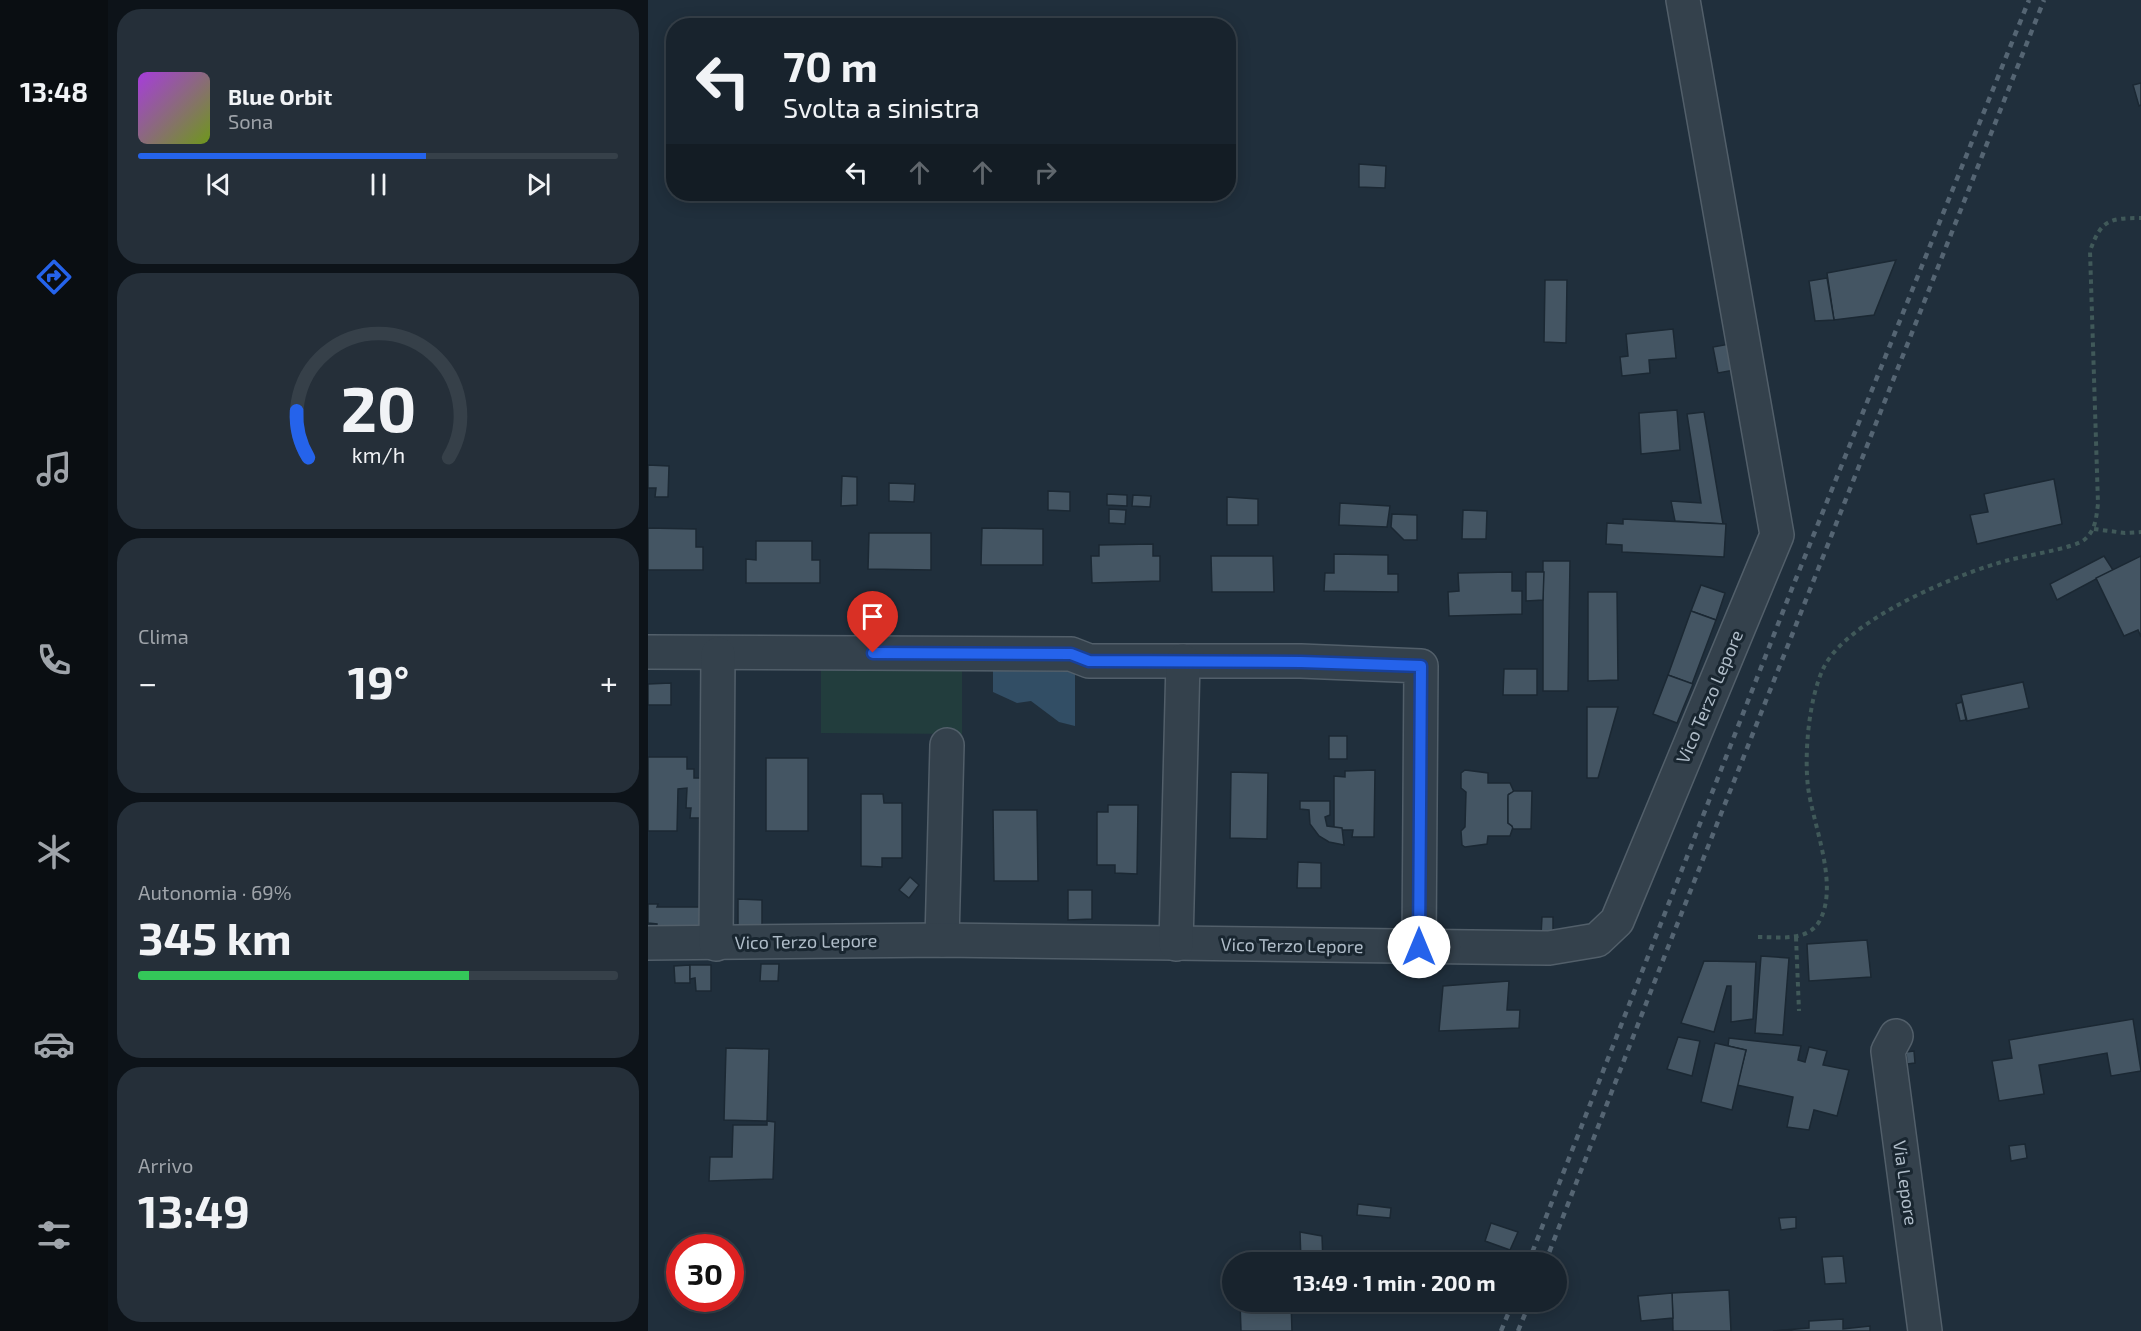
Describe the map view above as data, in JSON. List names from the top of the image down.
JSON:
{
  "streets": {
    "street": ["Vico Terzo Lepore", "Via Lepore"]
  },
  "page": {
    "tabs": "13:48",
    "turn": ["70 m", "Svolta a sinistra"],
    "song": ["Blue Orbit", "Sona"],
    "tile": [
      "Clima",
      ["Autonomia · 69%", "345 km"],
      ["Arrivo", "13:49"]
    ],
    "heat": ["−", "19°", "+"],
    "limit": "30",
    "trip": "13:49 · 1 min · 200 m",
    "gauge": ["20", "km/h"]
  }
}
